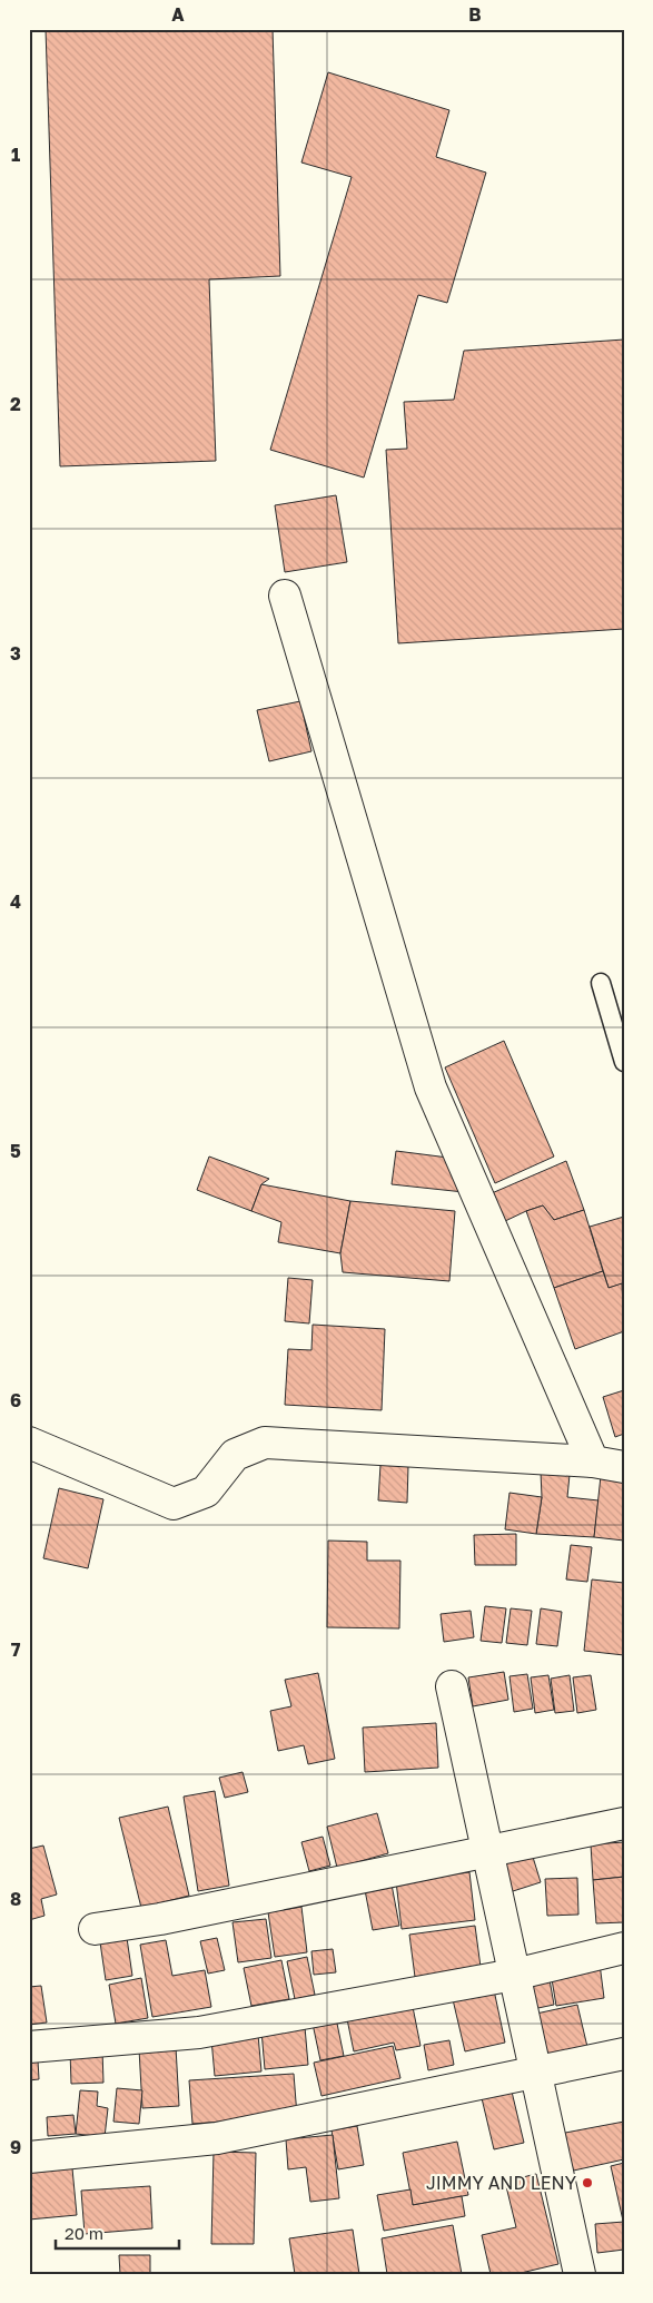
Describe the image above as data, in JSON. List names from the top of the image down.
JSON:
{
  "places": ["JIMMY AND LENY"],
  "scale_bar": "20 m",
  "grid": {
    "columns": ["A", "B"],
    "rows": [
      "1",
      "2",
      "3",
      "4",
      "5",
      "6",
      "7",
      "8",
      "9"
    ]
  }
}
